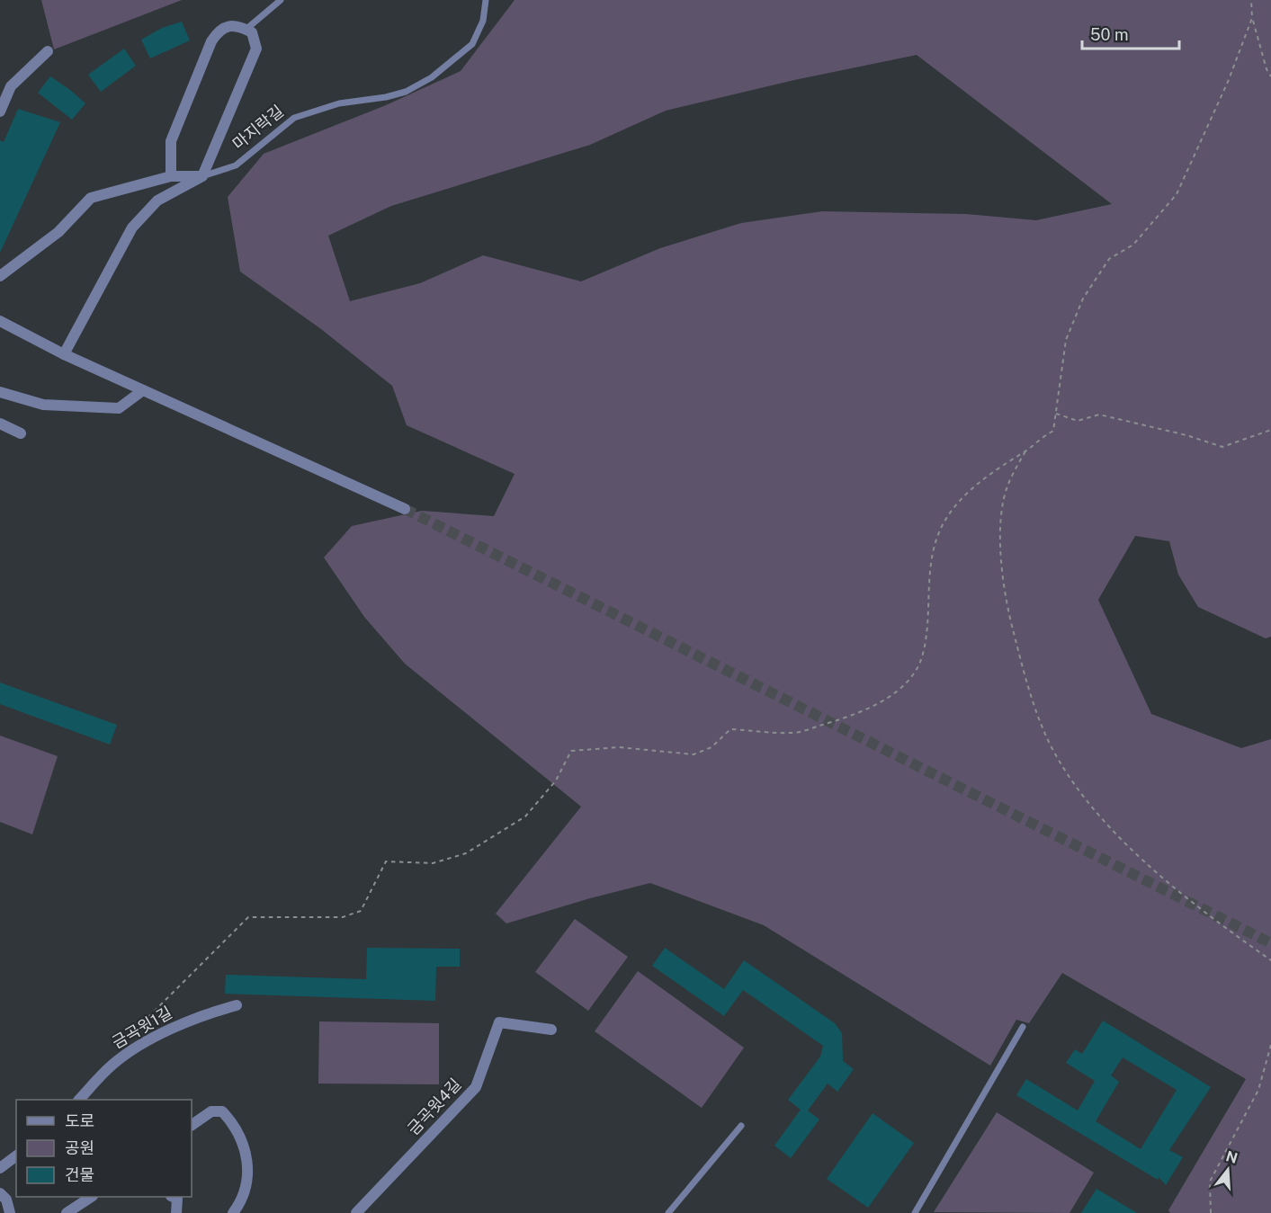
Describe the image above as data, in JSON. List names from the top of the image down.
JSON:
{
  "streets": {
    "street": ["마지락길", "금곡윗1길", "금곡윗4길"]
  },
  "legend": ["도로", "공원", "건물"],
  "scale_bar": "50 m",
  "north": "top"
}
